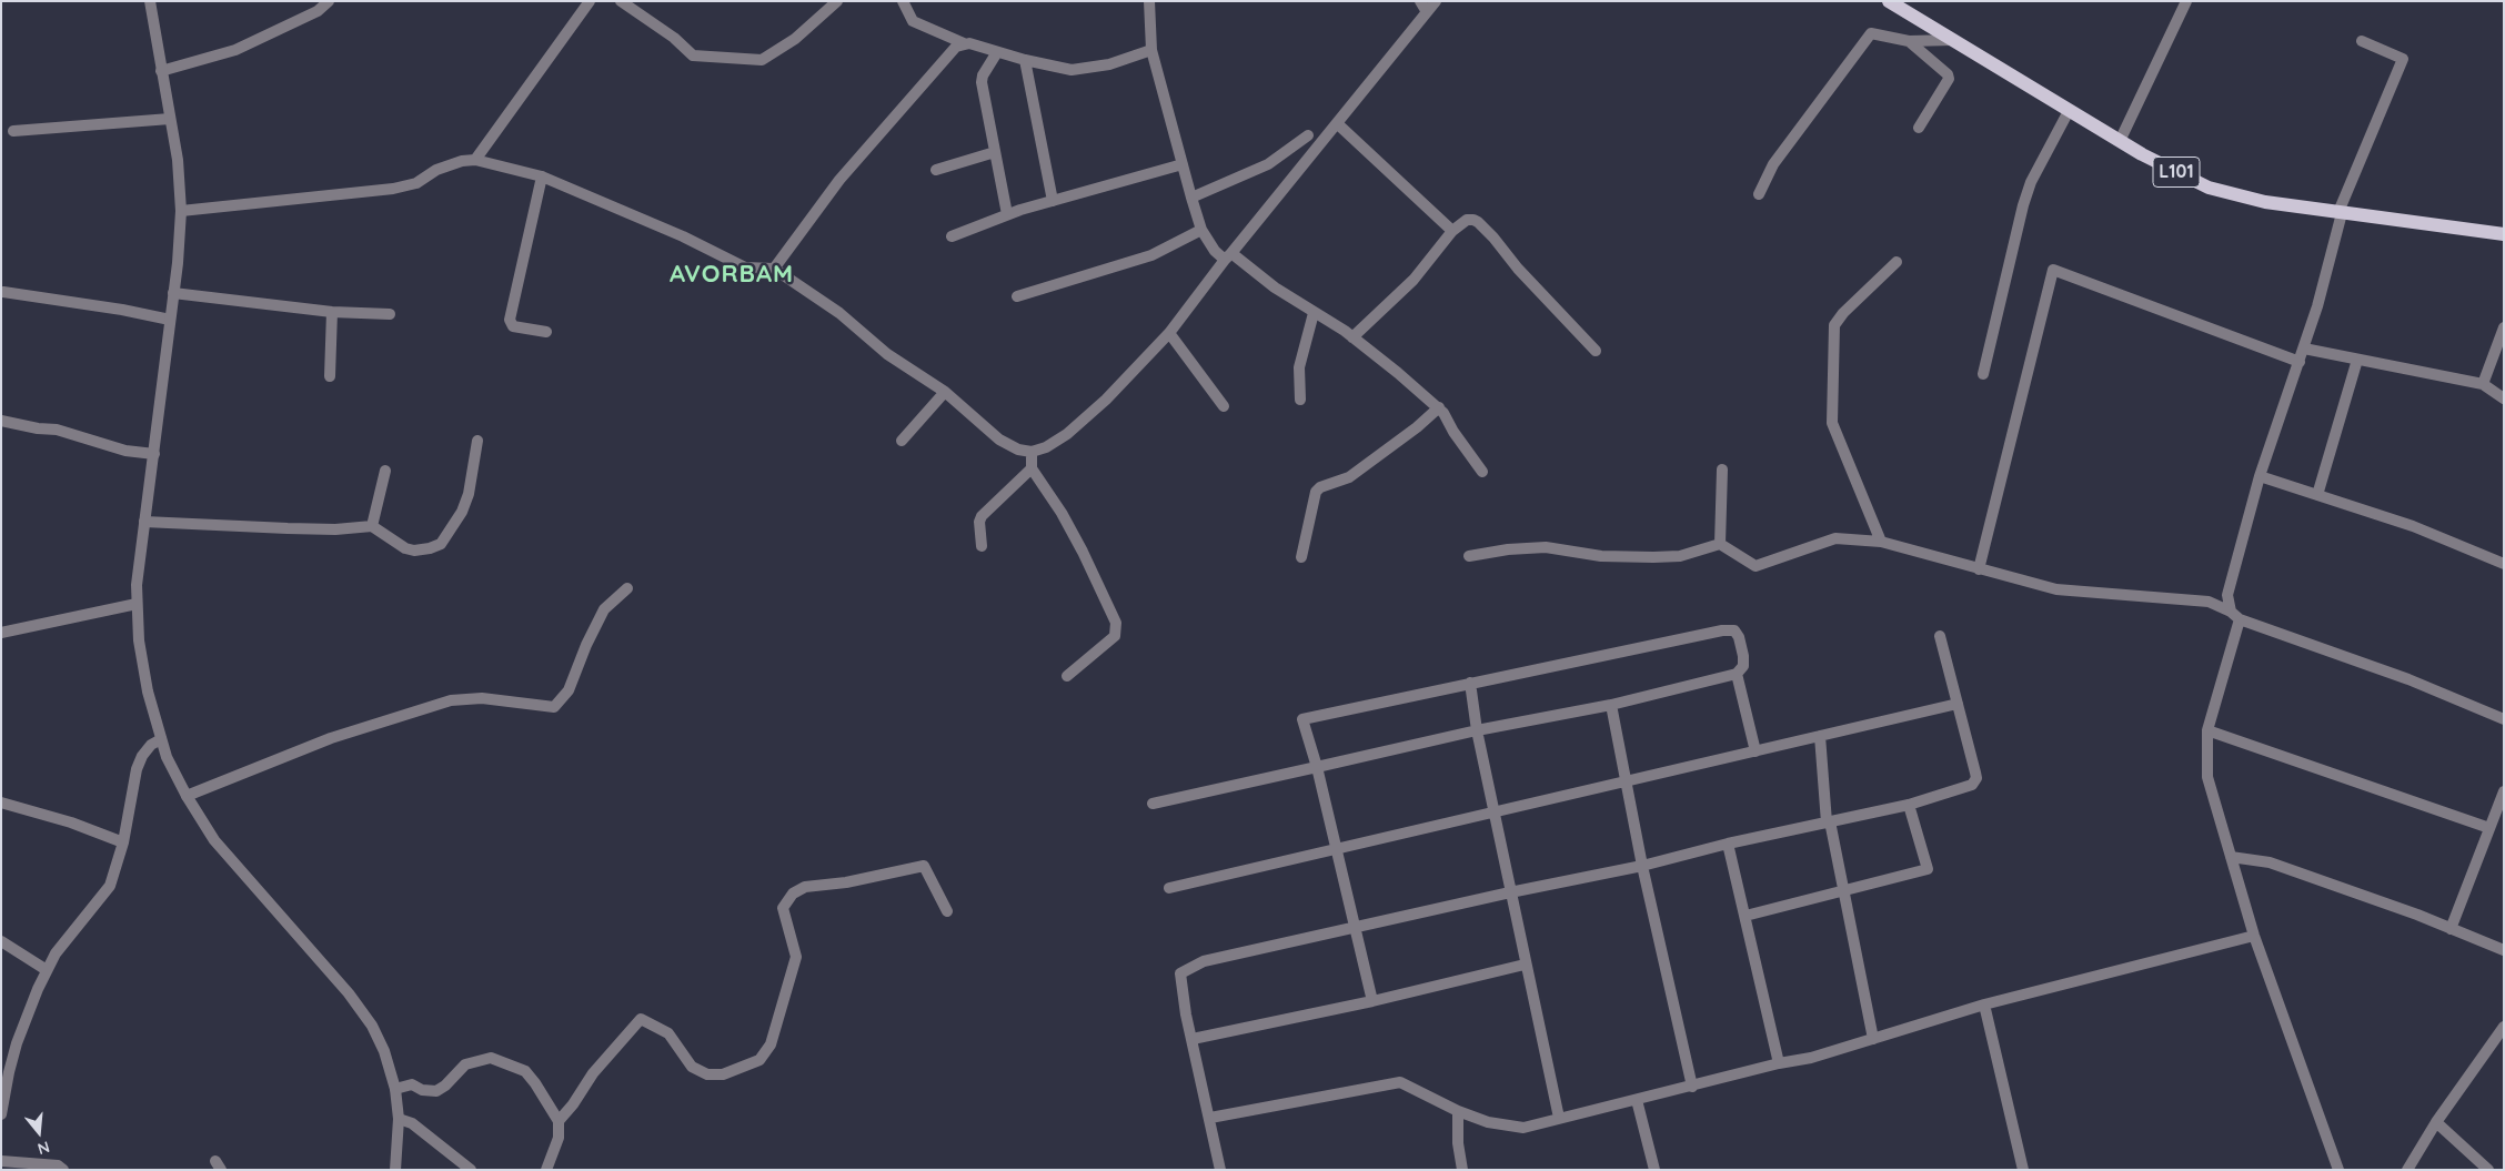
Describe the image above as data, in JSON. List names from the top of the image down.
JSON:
{
  "streets": {
    "main road": ["L101"]
  },
  "districts": ["AVORBAM"],
  "north": "bottom"
}
